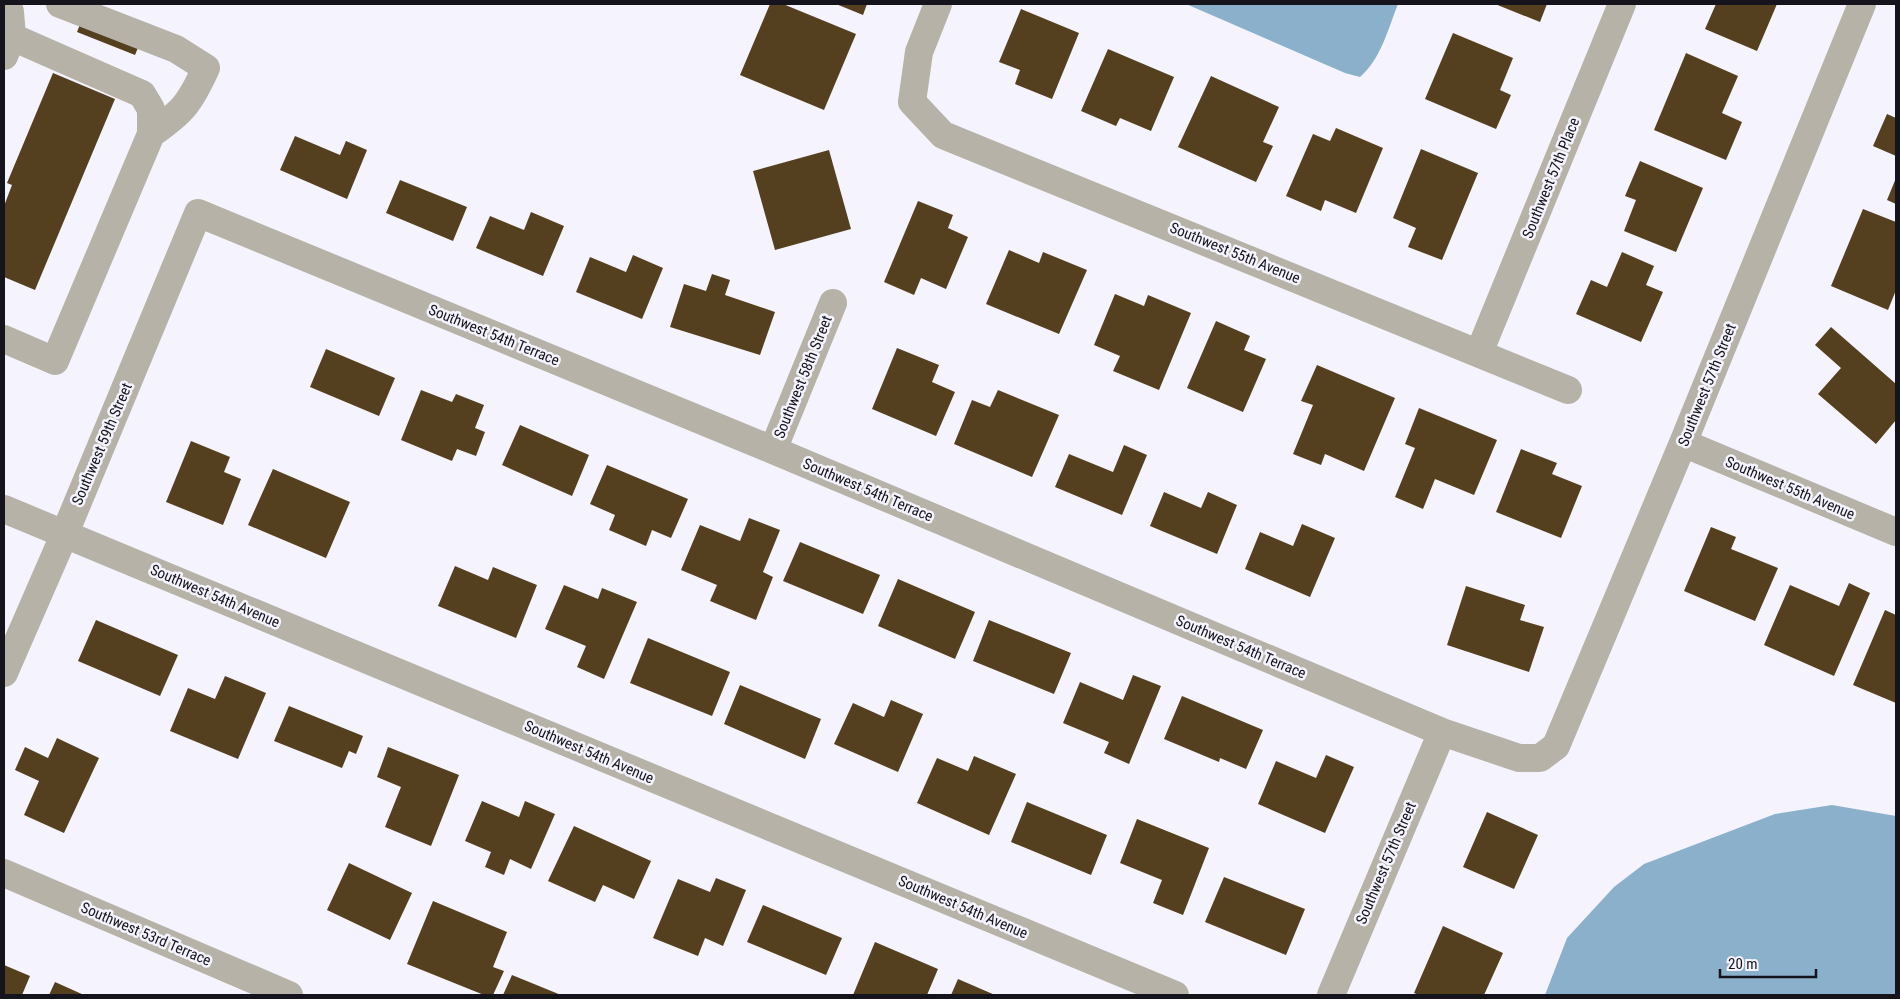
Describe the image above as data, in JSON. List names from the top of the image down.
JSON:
{
  "streets": {
    "street": [
      "Southwest 57th Place",
      "Southwest 55th Avenue",
      "Southwest 54th Terrace",
      "Southwest 58th Street",
      "Southwest 57th Street",
      "Southwest 59th Street",
      "Southwest 54th Avenue",
      "Southwest 53rd Terrace"
    ]
  },
  "crossings": [
    ["Southwest 57th Place", "Southwest 55th Avenue"],
    ["Southwest 55th Avenue", "Southwest 57th Street"],
    ["Southwest 54th Terrace", "Southwest 58th Street"],
    ["Southwest 54th Terrace", "Southwest 57th Street"],
    ["Southwest 54th Terrace", "Southwest 59th Street"],
    ["Southwest 59th Street", "Southwest 54th Avenue"]
  ],
  "scale_bar": "20 m"
}
